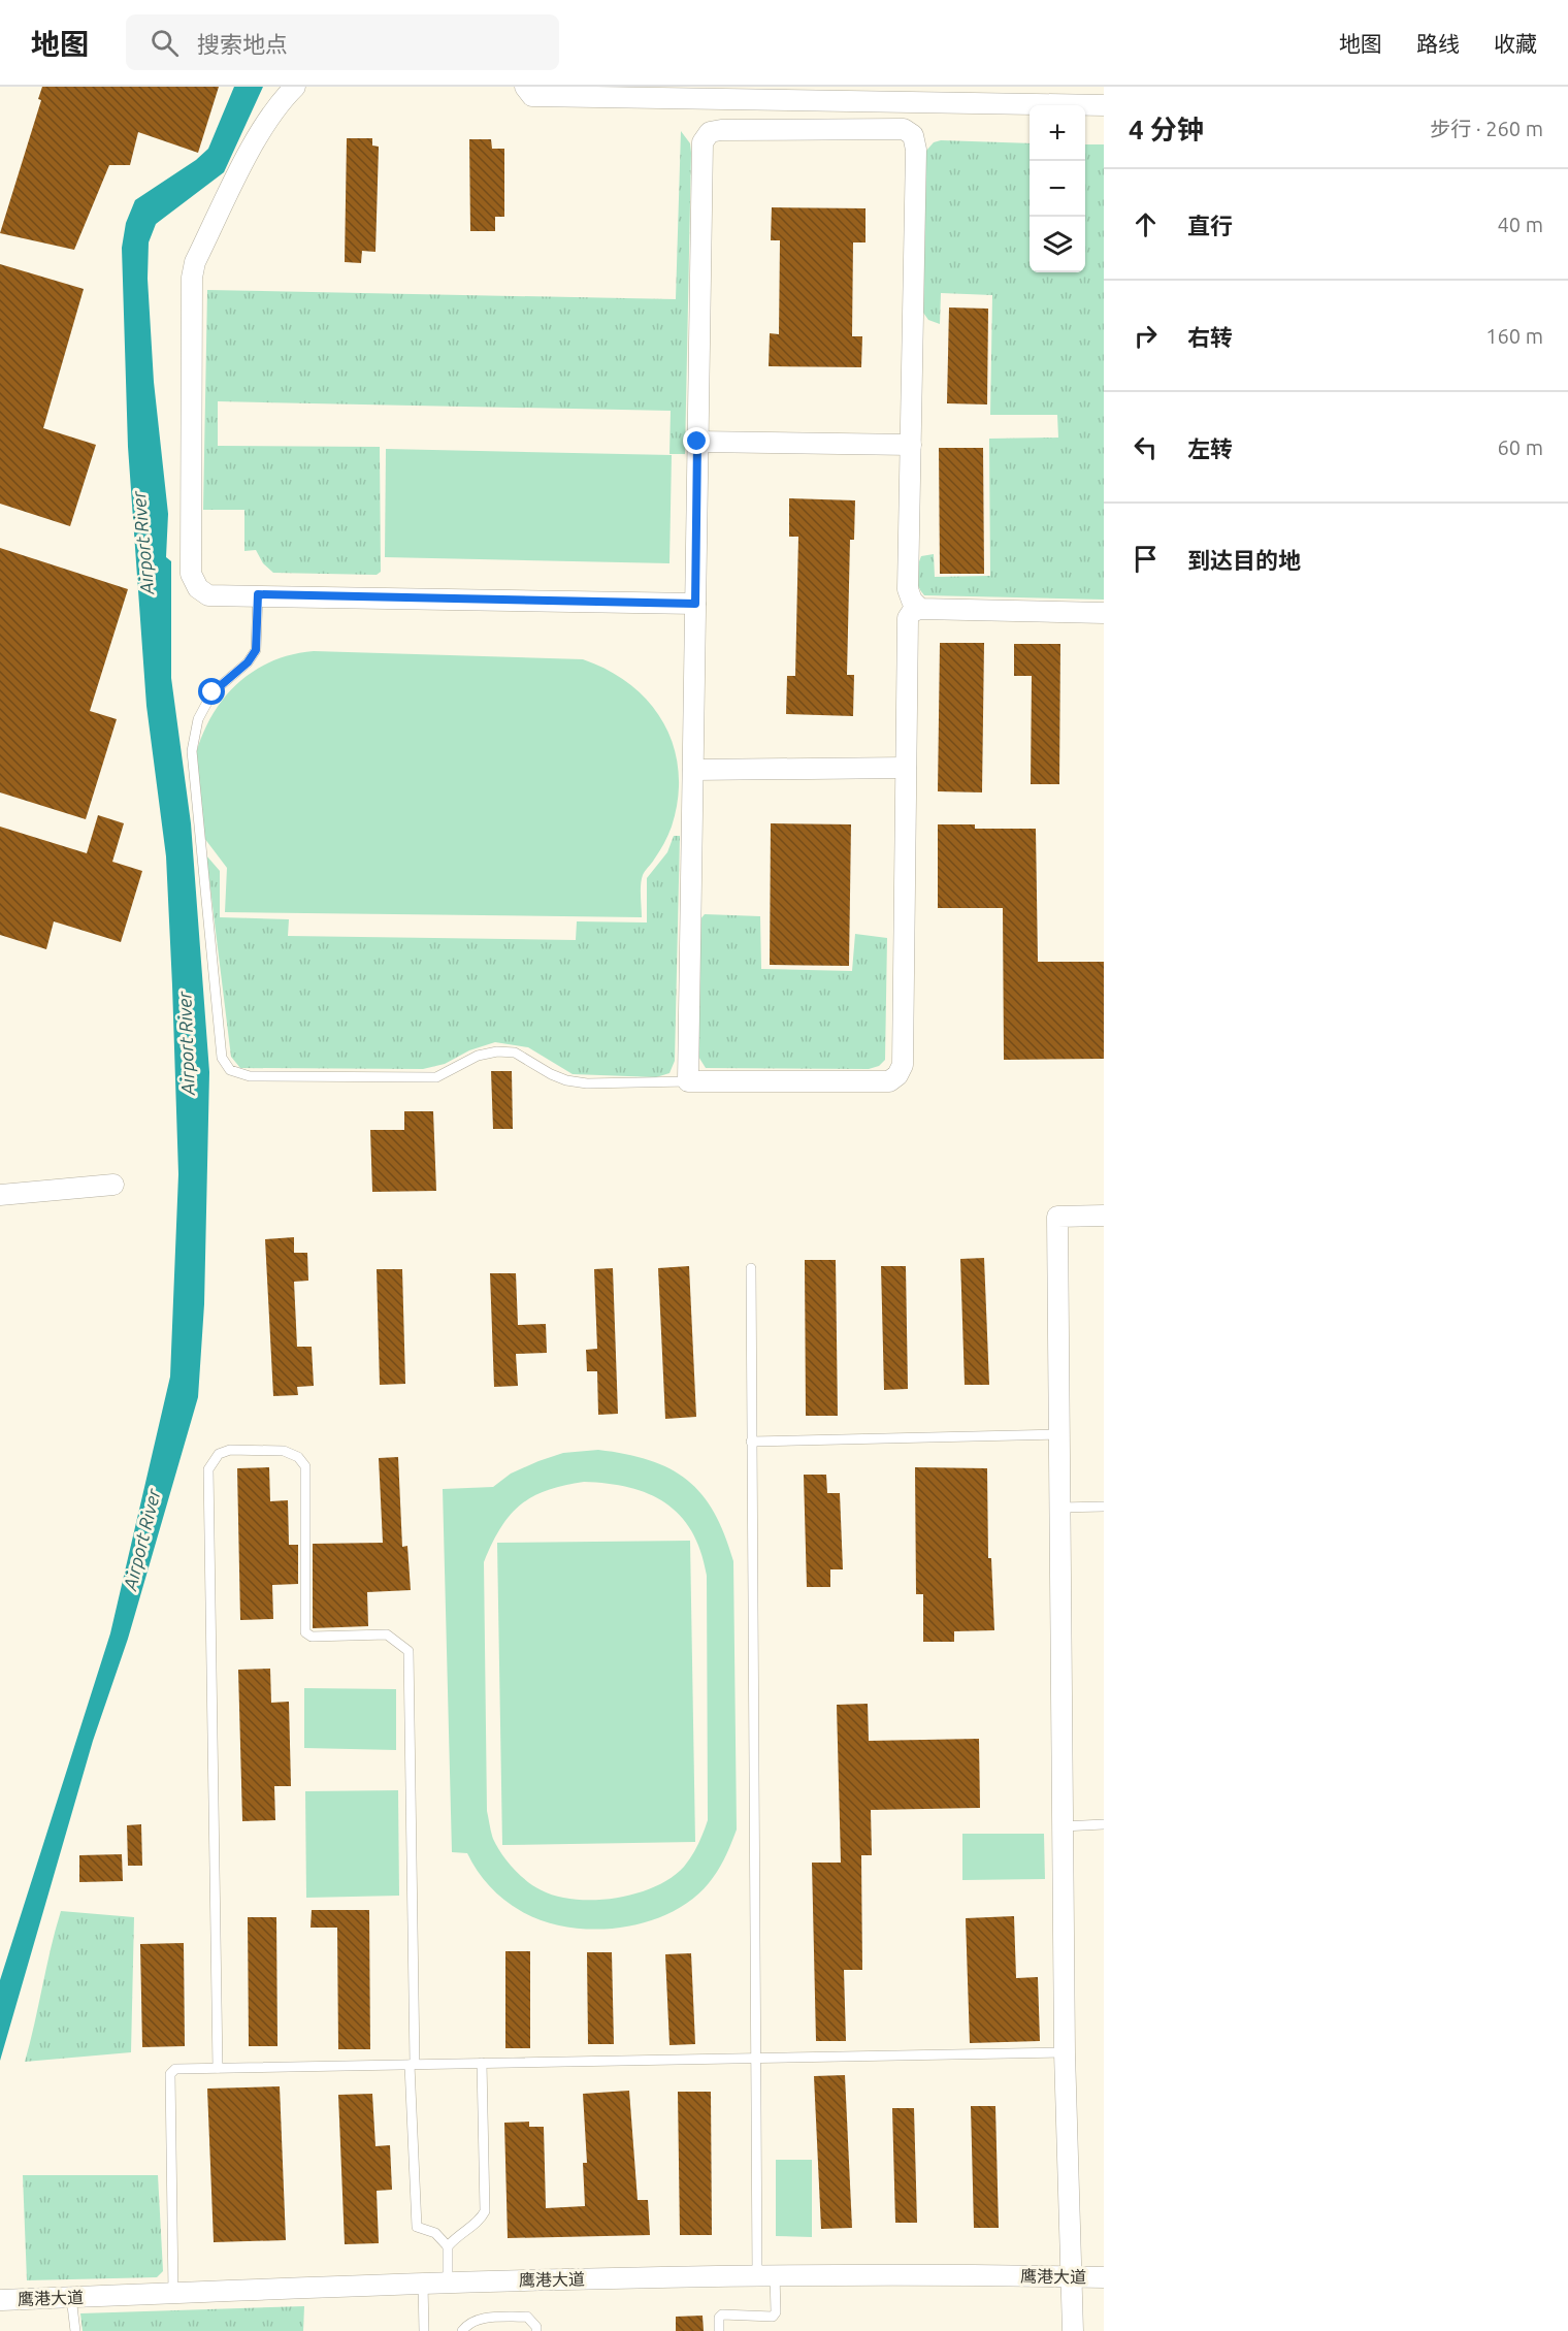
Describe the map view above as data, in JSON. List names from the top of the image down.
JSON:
{
  "streets": {
    "street": ["鹰港大道"]
  },
  "water": ["Airport River"],
  "page": {
    "header": "地图",
    "search": "搜索地点",
    "nav": ["地图", "路线", "收藏"],
    "heading": ["4 分钟", "步行 · 260 m"],
    "map_buttons": ["+", "−"],
    "list": [
      ["直行", "40 m"],
      ["右转", "160 m"],
      ["左转", "60 m"],
      "到达目的地"
    ]
  }
}
